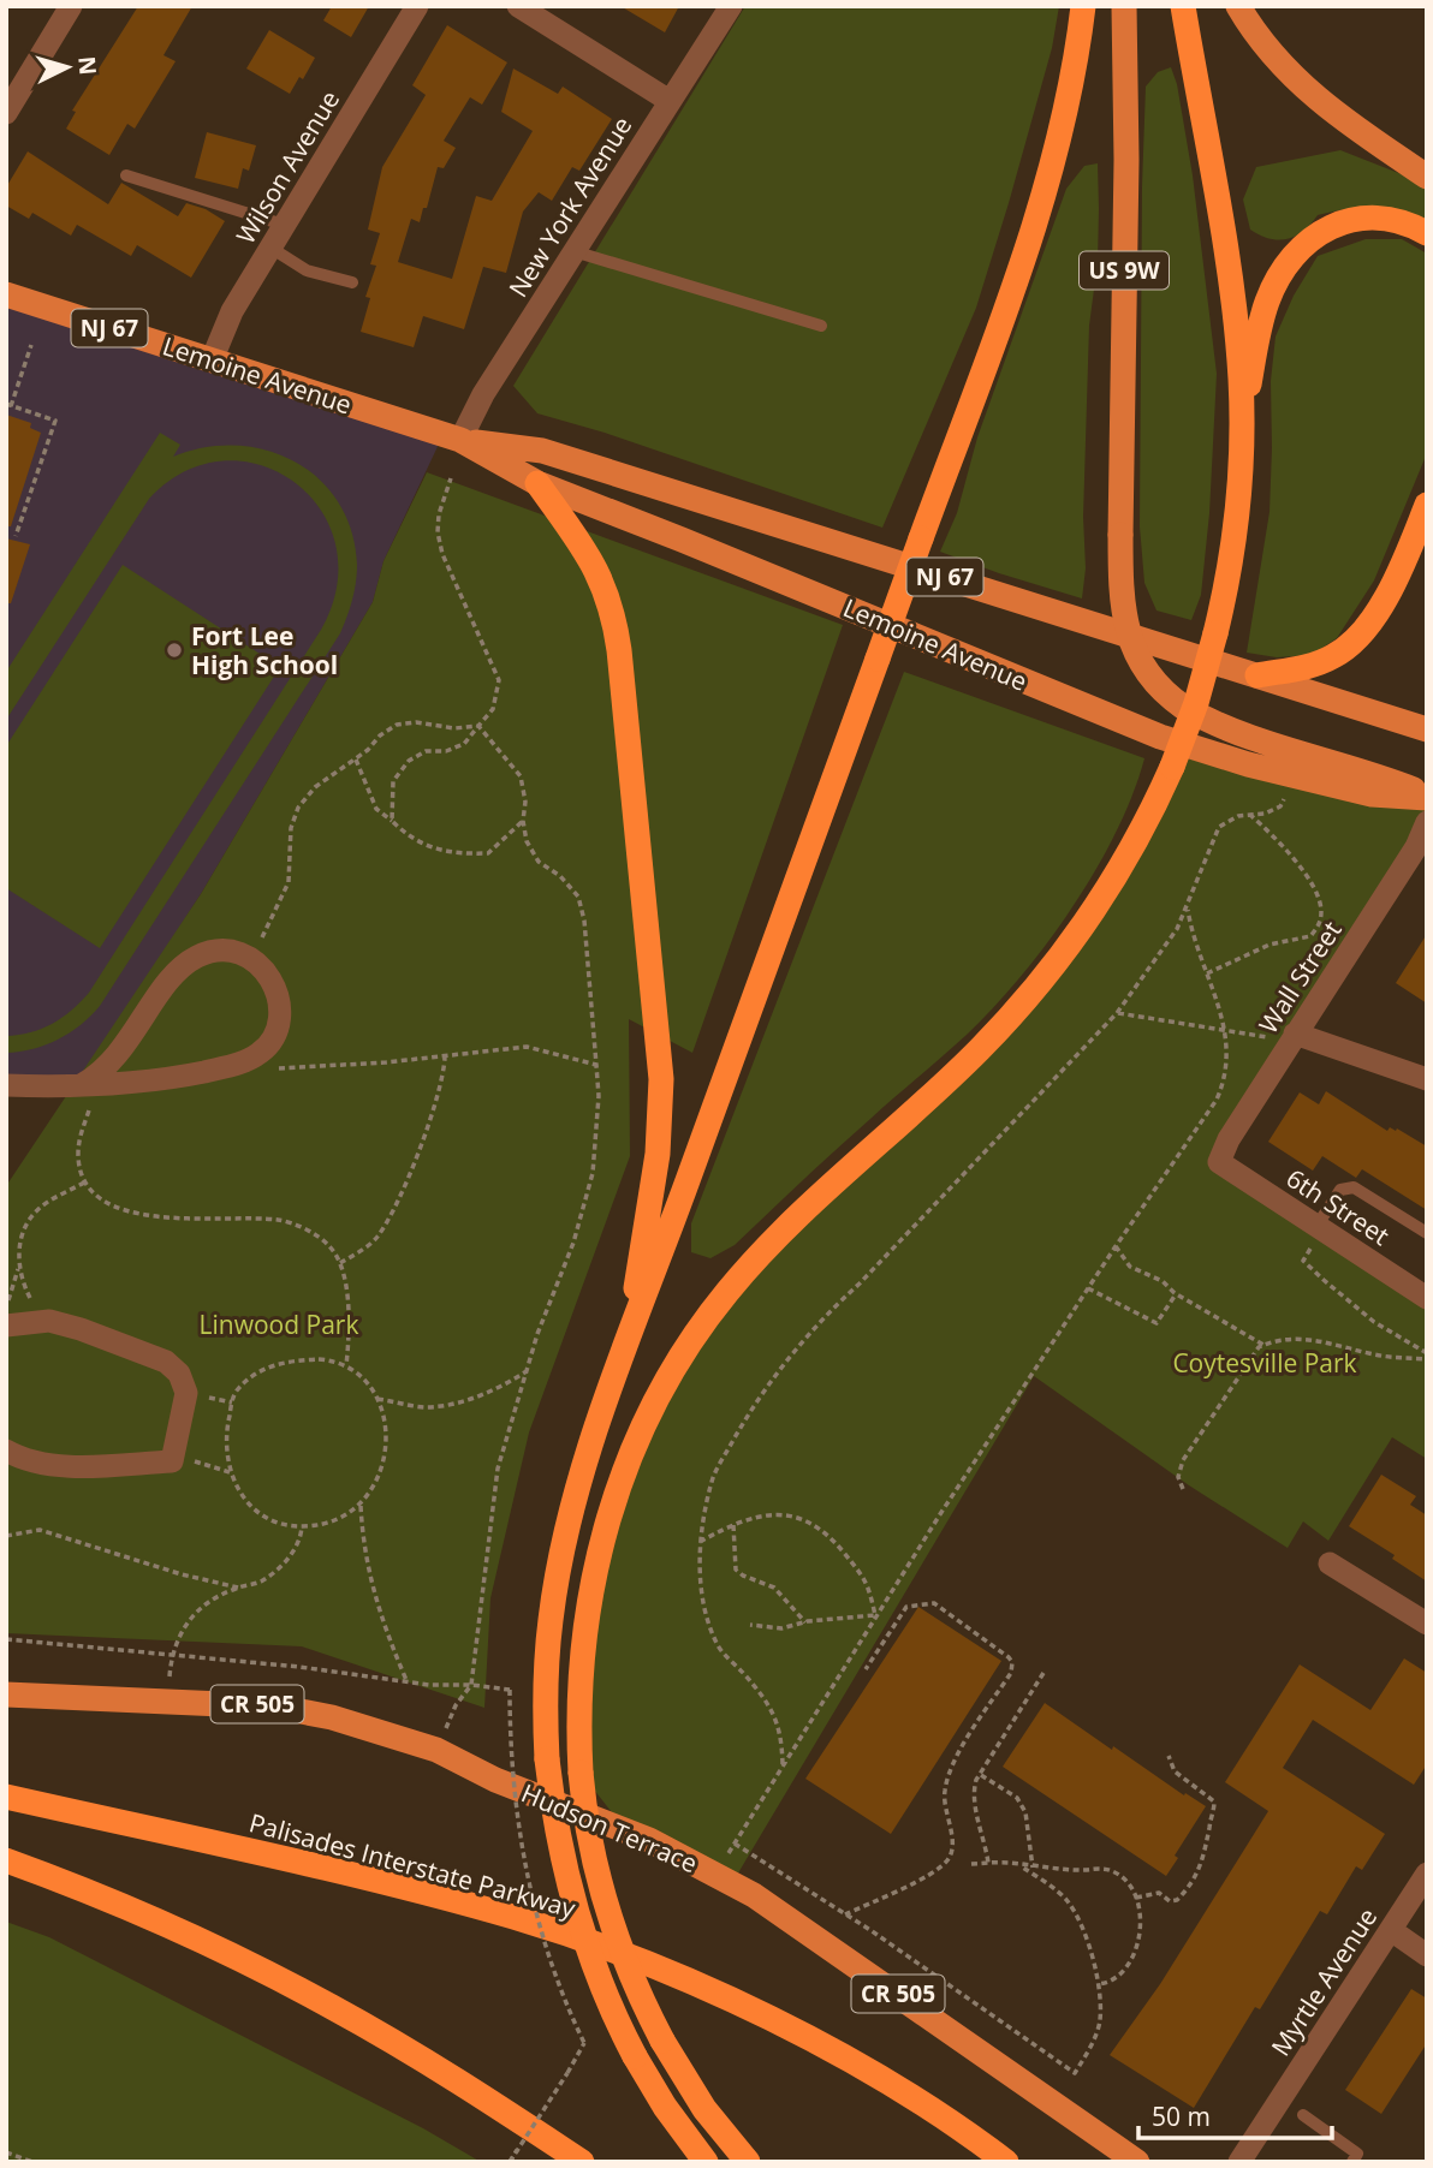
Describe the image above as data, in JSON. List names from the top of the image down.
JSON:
{
  "streets": {
    "highway": ["Palisades Interstate Parkway"],
    "main road": [
      "US 9W",
      "NJ 67",
      "Lemoine Avenue",
      "CR 505",
      "Hudson Terrace"
    ],
    "street": [
      "Wilson Avenue",
      "New York Avenue",
      "Wall Street",
      "6th Street",
      "Myrtle Avenue"
    ]
  },
  "crossings": [
    ["Wilson Avenue", "Lemoine Avenue"],
    ["New York Avenue", "Lemoine Avenue"],
    ["US 9W", "Lemoine Avenue"],
    ["Wall Street", "6th Street"]
  ],
  "parks": ["Linwood Park", "Coytesville Park"],
  "places": ["Fort Lee High School"],
  "scale_bar": "50 m",
  "north": "right"
}
